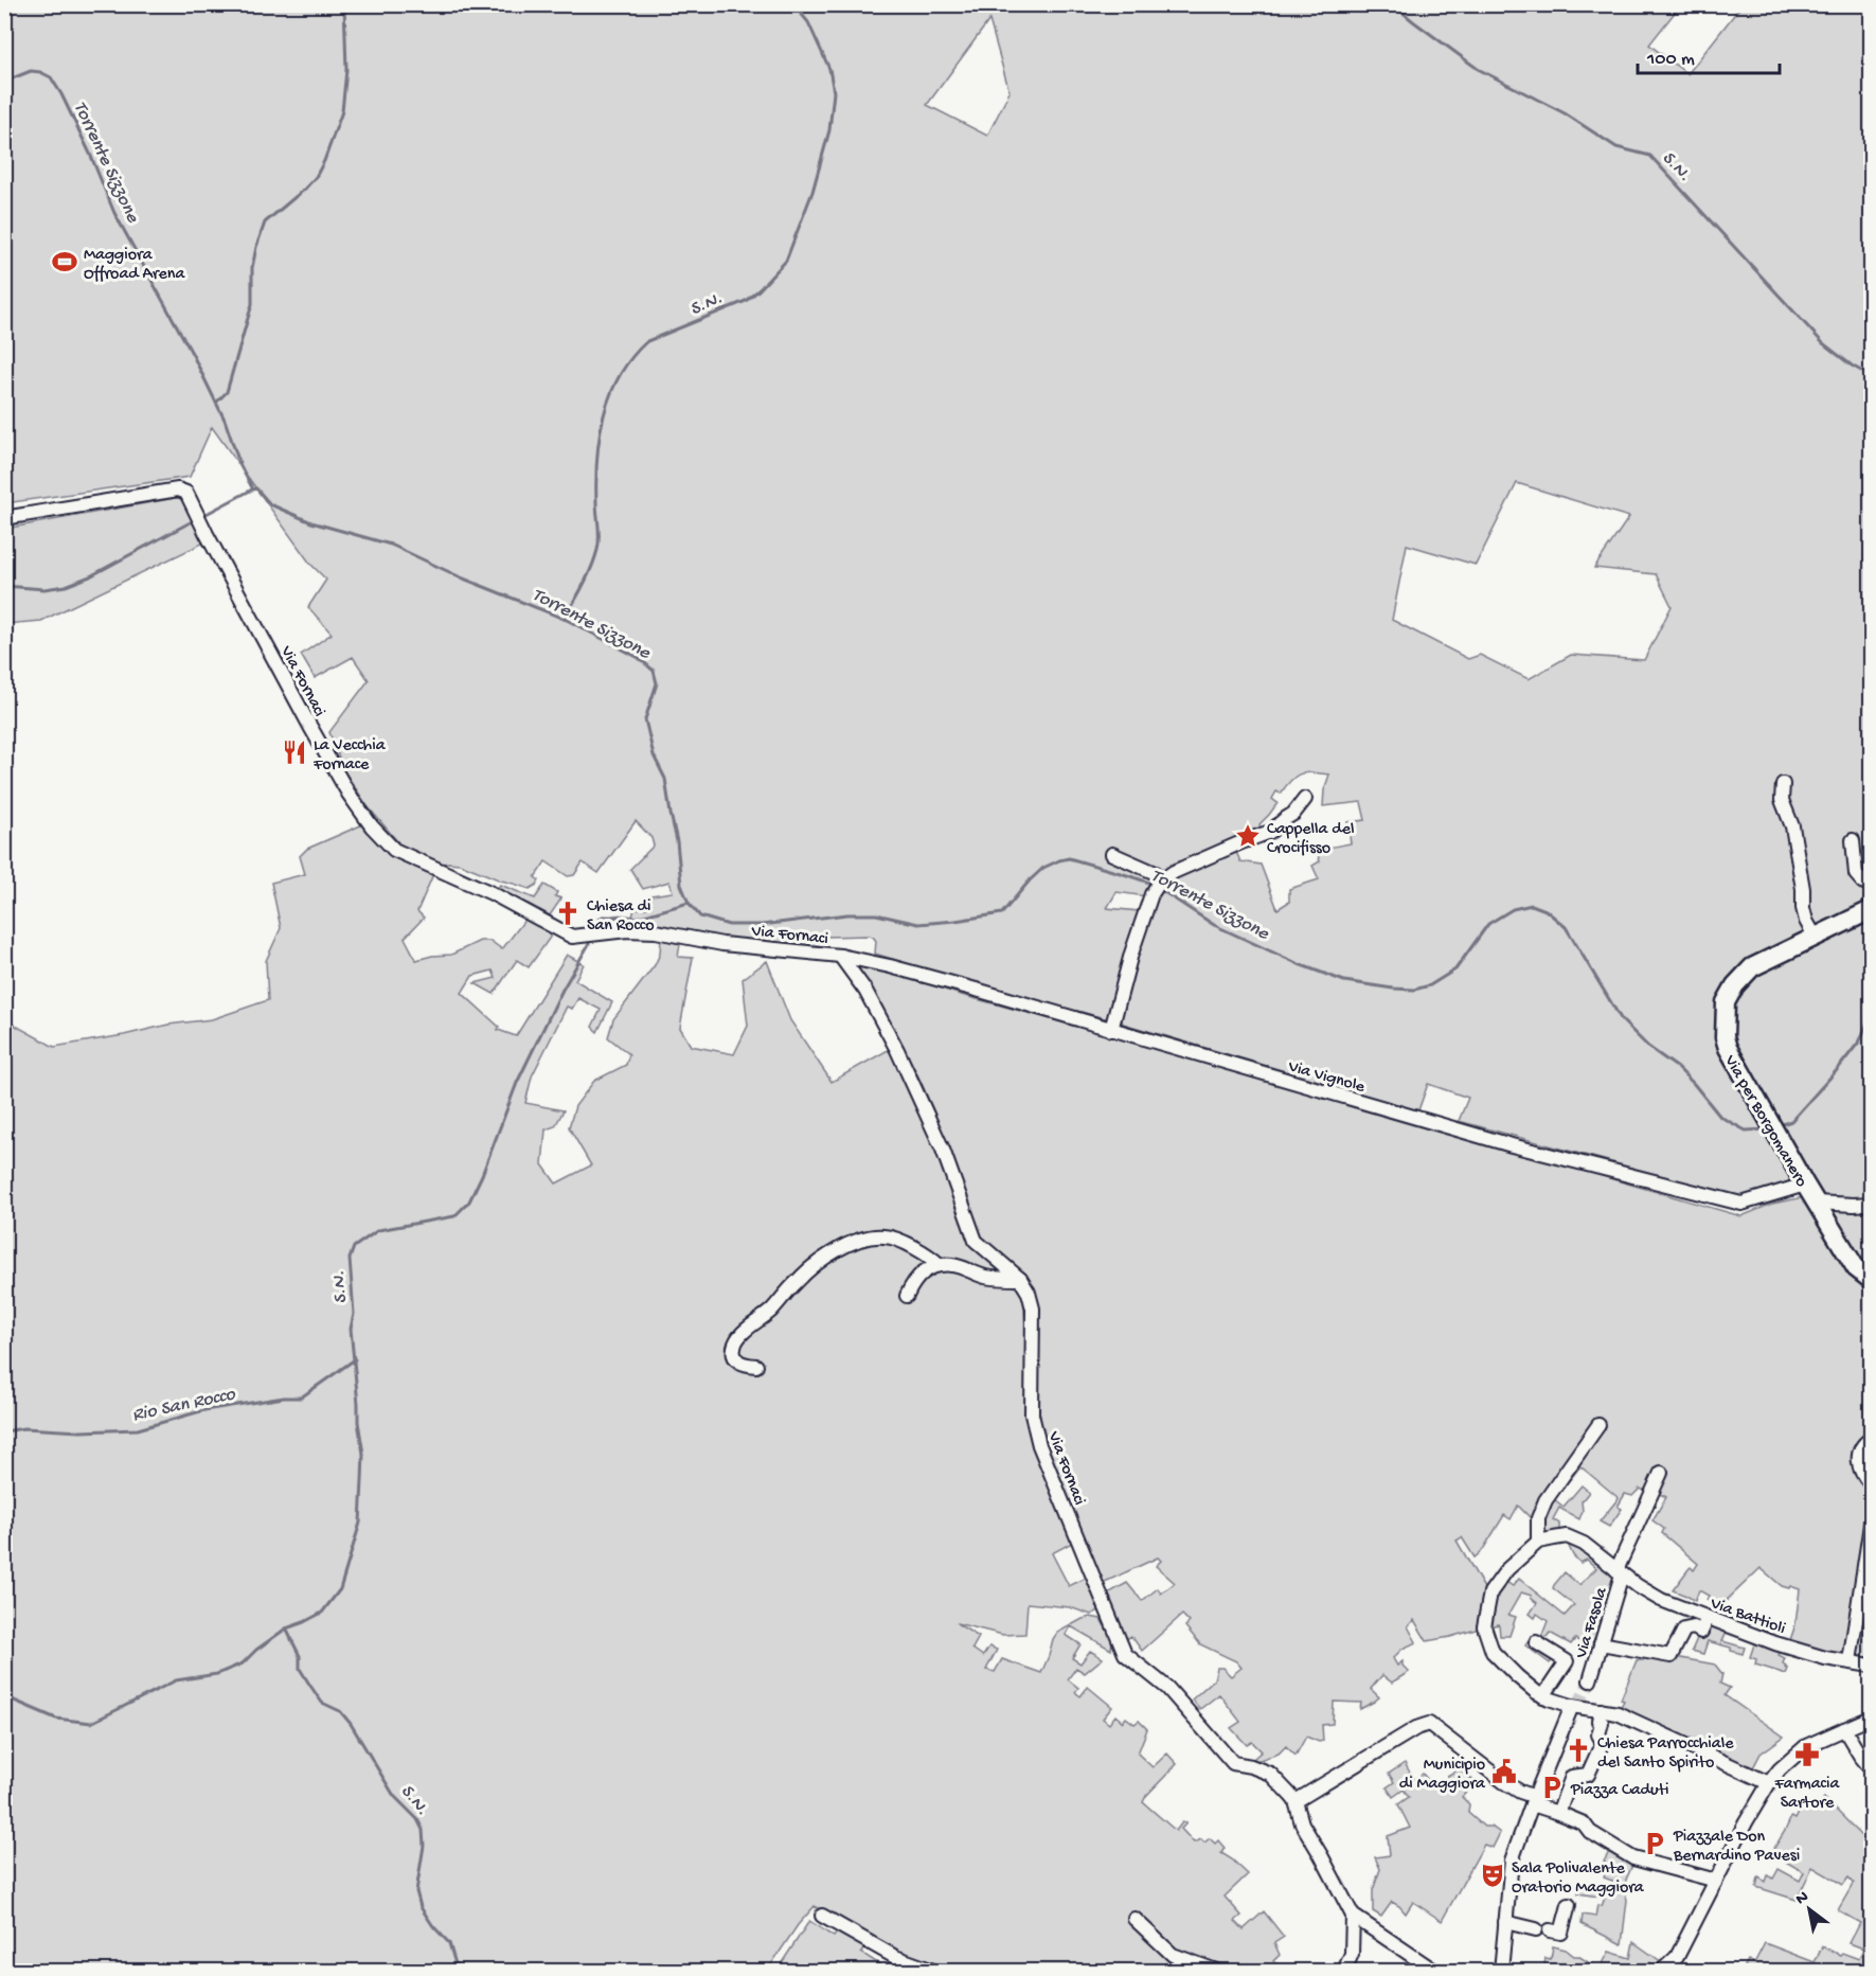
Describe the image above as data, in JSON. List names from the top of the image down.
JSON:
{
  "streets": {
    "main road": ["Via per Borgomanero"],
    "street": [
      "Via Fornaci",
      "Via Vignole",
      "Via Battioli",
      "Via Fasola"
    ]
  },
  "crossings": [
    ["Via Fornaci", "Via Vignole"],
    ["Via Vignole", "Via per Borgomanero"],
    ["Via Battioli", "Via Fasola"]
  ],
  "water": ["Torrente Sizzone", "S.N.", "Rio San Rocco"],
  "places": {
    "sports": ["Maggiora Offroad Arena"],
    "restaurant": ["La Vecchia Fornace"],
    "place": ["Cappella del Crocifisso"],
    "church": ["Chiesa di San Rocco", "Chiesa Parrocchiale del Santo Spirito"],
    "pharmacy": ["Farmacia Sartore"],
    "public building": ["Municipio di Maggiora"],
    "parking": ["Piazza Caduti", "Piazzale Don Bernardino Pavesi"],
    "theatre": ["Sala Polivalente Oratorio Maggiora"]
  },
  "scale_bar": "100 m",
  "north": "top left"
}
